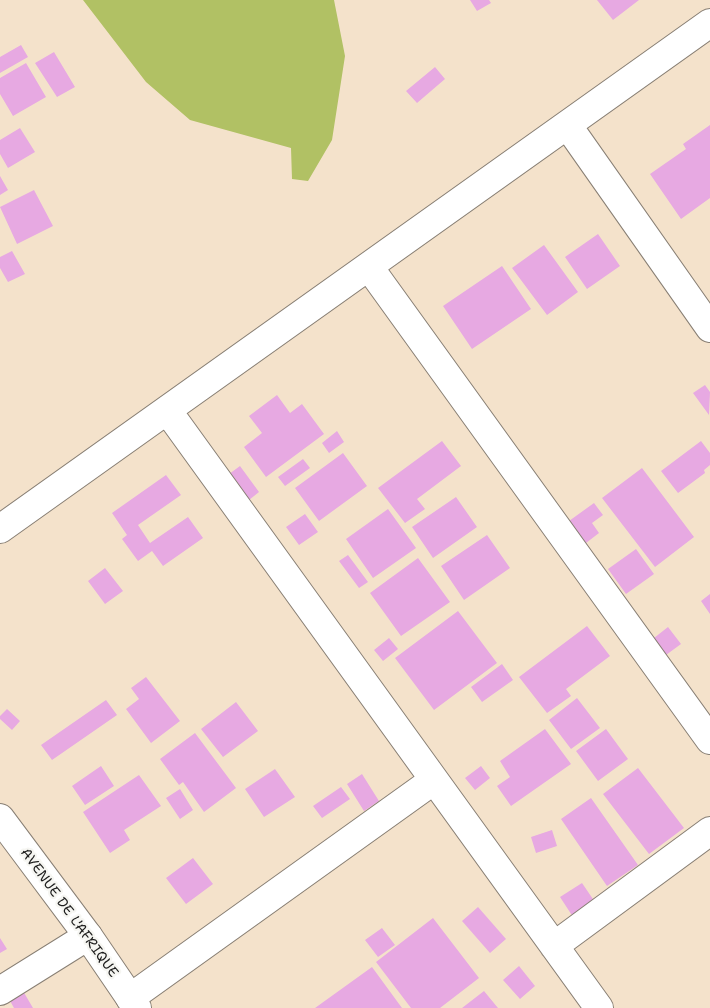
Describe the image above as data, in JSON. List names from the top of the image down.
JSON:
{
  "streets": {
    "street": ["AVENUE DE L'AFRIQUE"]
  }
}
